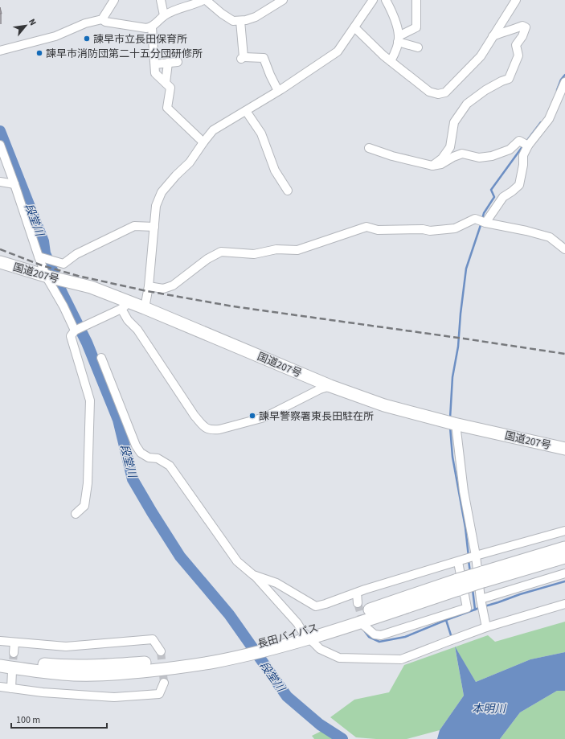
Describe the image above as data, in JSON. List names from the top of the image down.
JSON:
{
  "streets": {
    "highway": ["国道207号", "長田バイパス"]
  },
  "water": ["段堂川", "本明川"],
  "places": ["諫早市立長田保育所", "諫早市消防団第二十五分団研修所", "諫早警察署東長田駐在所"],
  "scale_bar": "100 m",
  "north": "top right"
}
